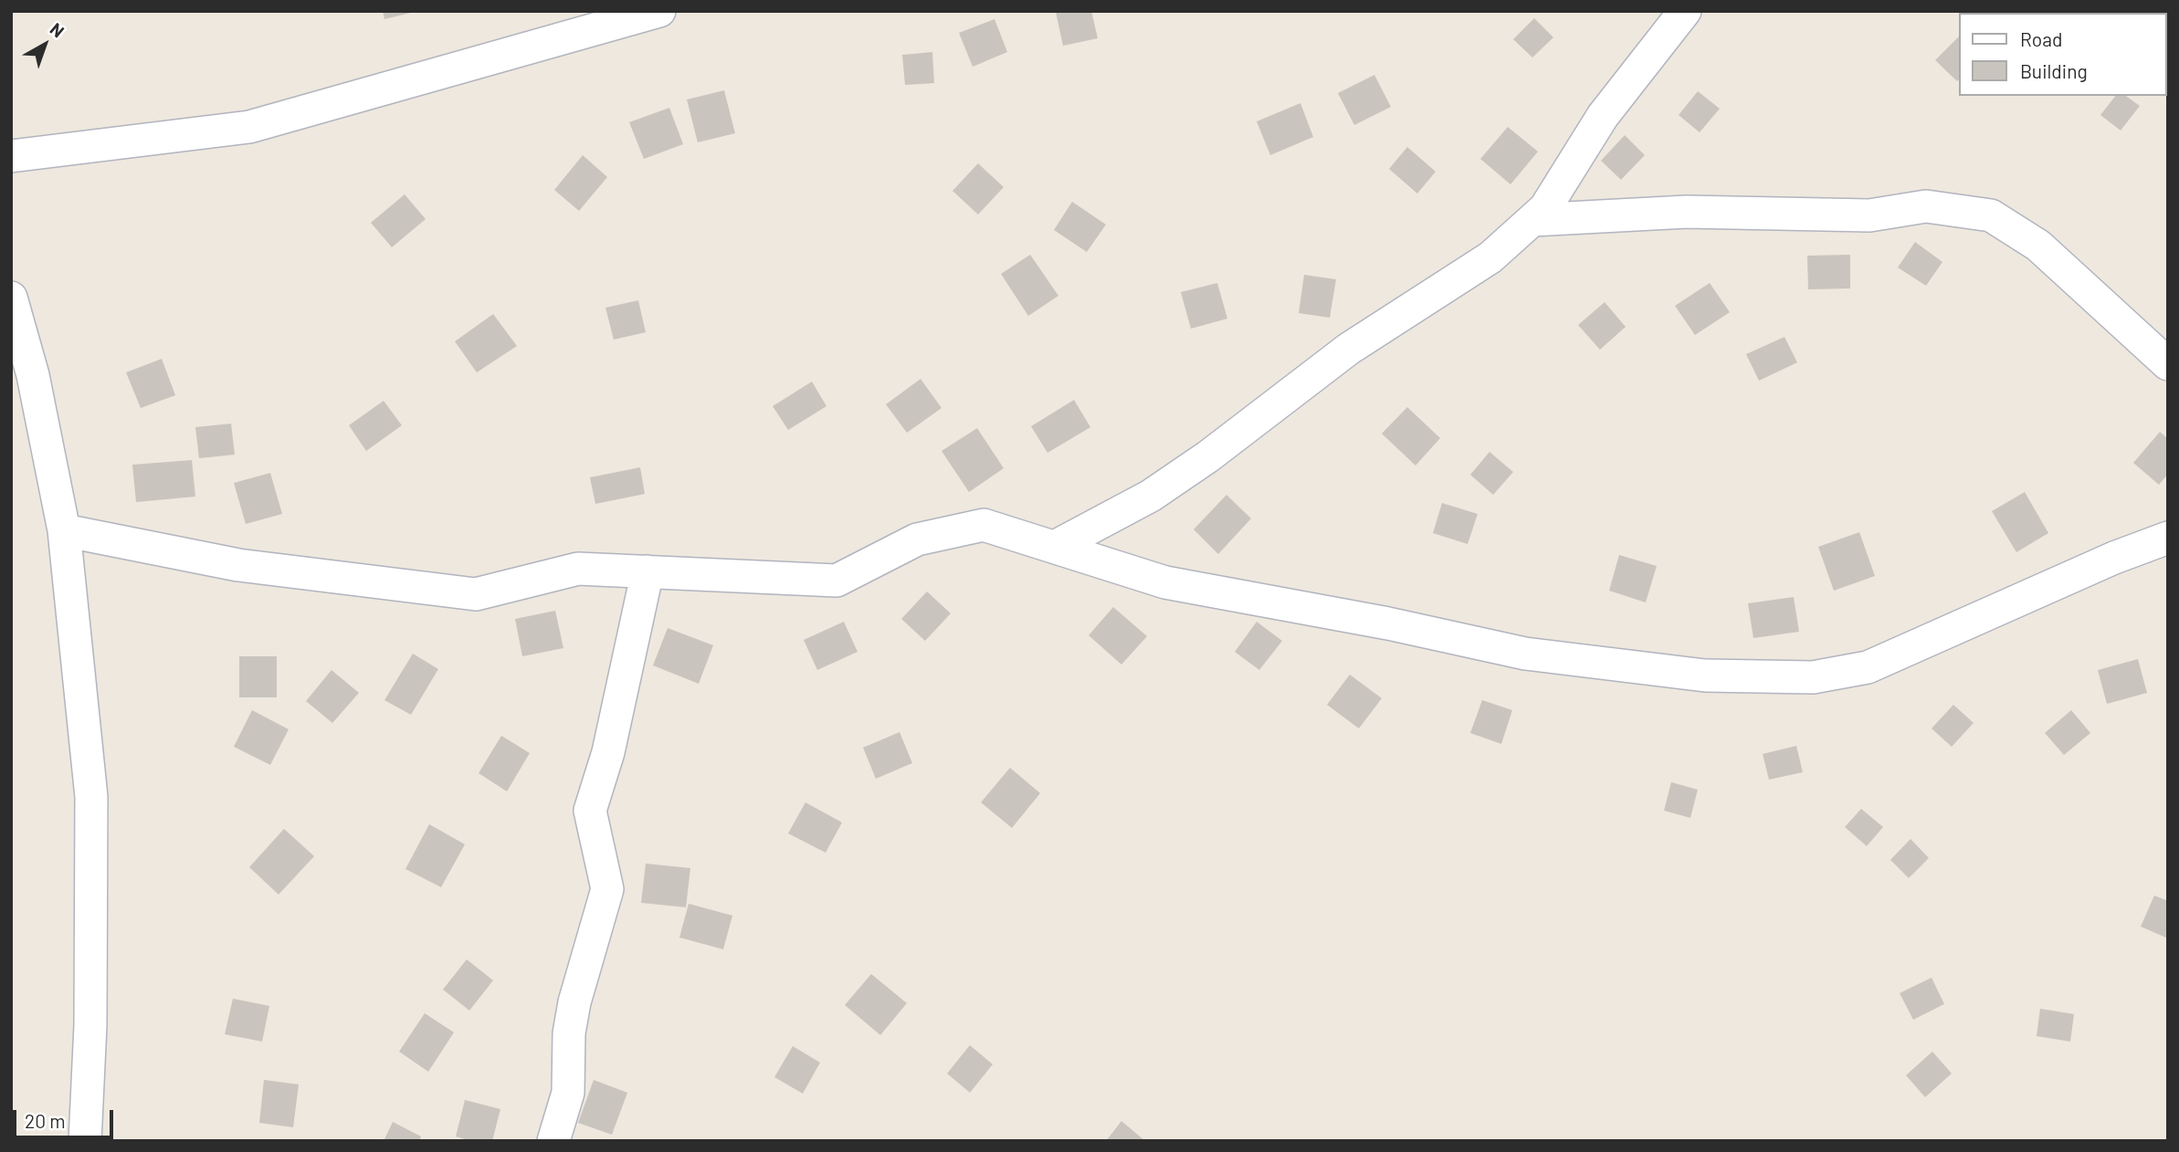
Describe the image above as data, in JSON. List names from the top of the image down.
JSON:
{
  "legend": ["Road", "Building"],
  "scale_bar": "20 m",
  "north": "top right"
}
